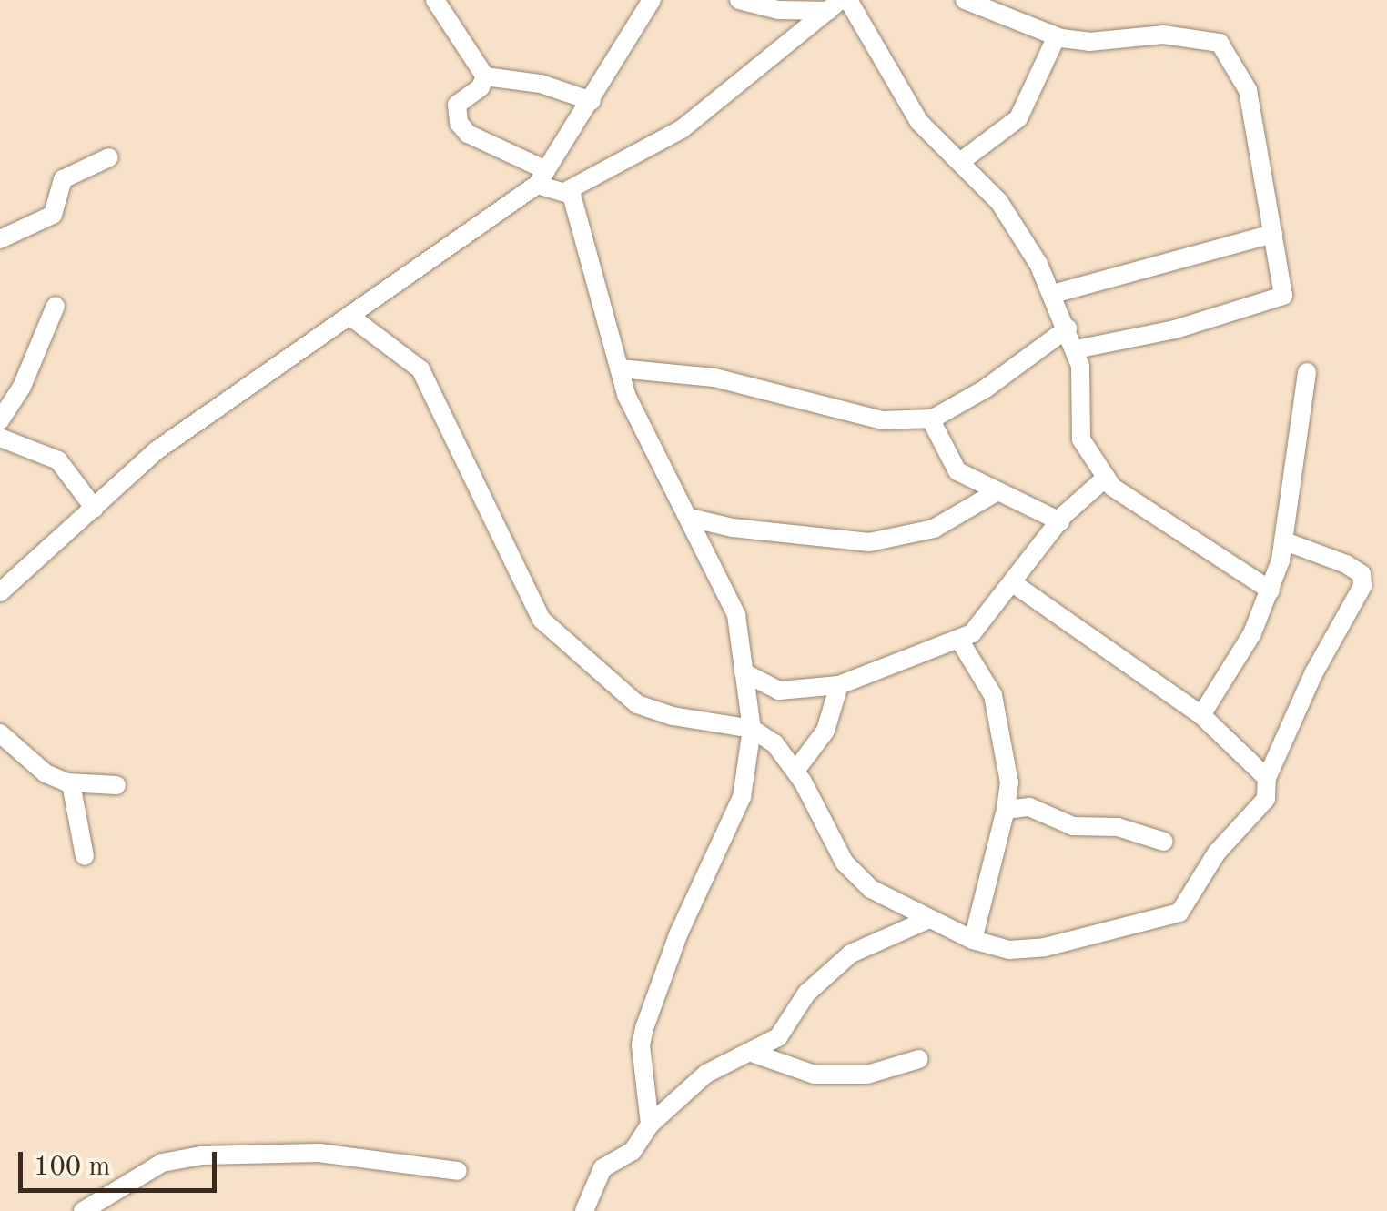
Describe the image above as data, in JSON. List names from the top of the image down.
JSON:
{
  "scale_bar": "100 m"
}
